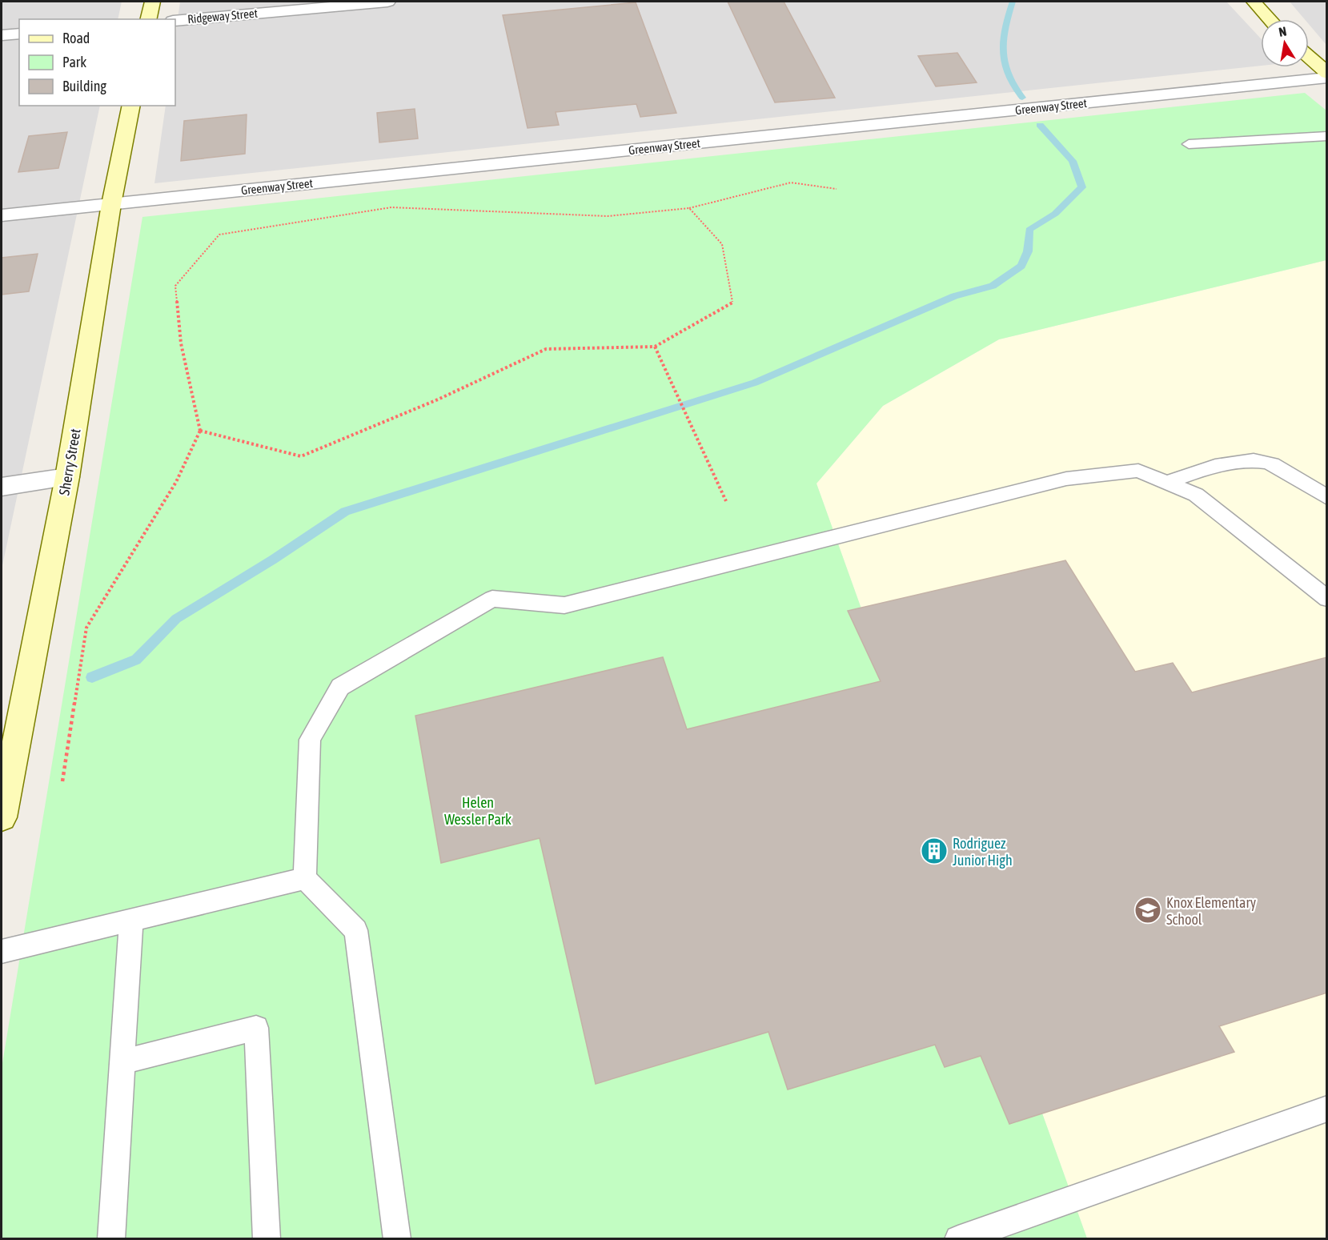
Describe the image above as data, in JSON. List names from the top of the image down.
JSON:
{
  "streets": {
    "street": ["Ridgeway Street", "Greenway Street", "Sherry Street"]
  },
  "crossings": [
    ["Greenway Street", "Sherry Street"]
  ],
  "parks": ["Helen Wessler Park"],
  "places": {
    "building": ["Rodriguez Junior High"],
    "school or university": ["Knox Elementary School"]
  },
  "legend": ["Road", "Park", "Building"],
  "north": "top"
}
